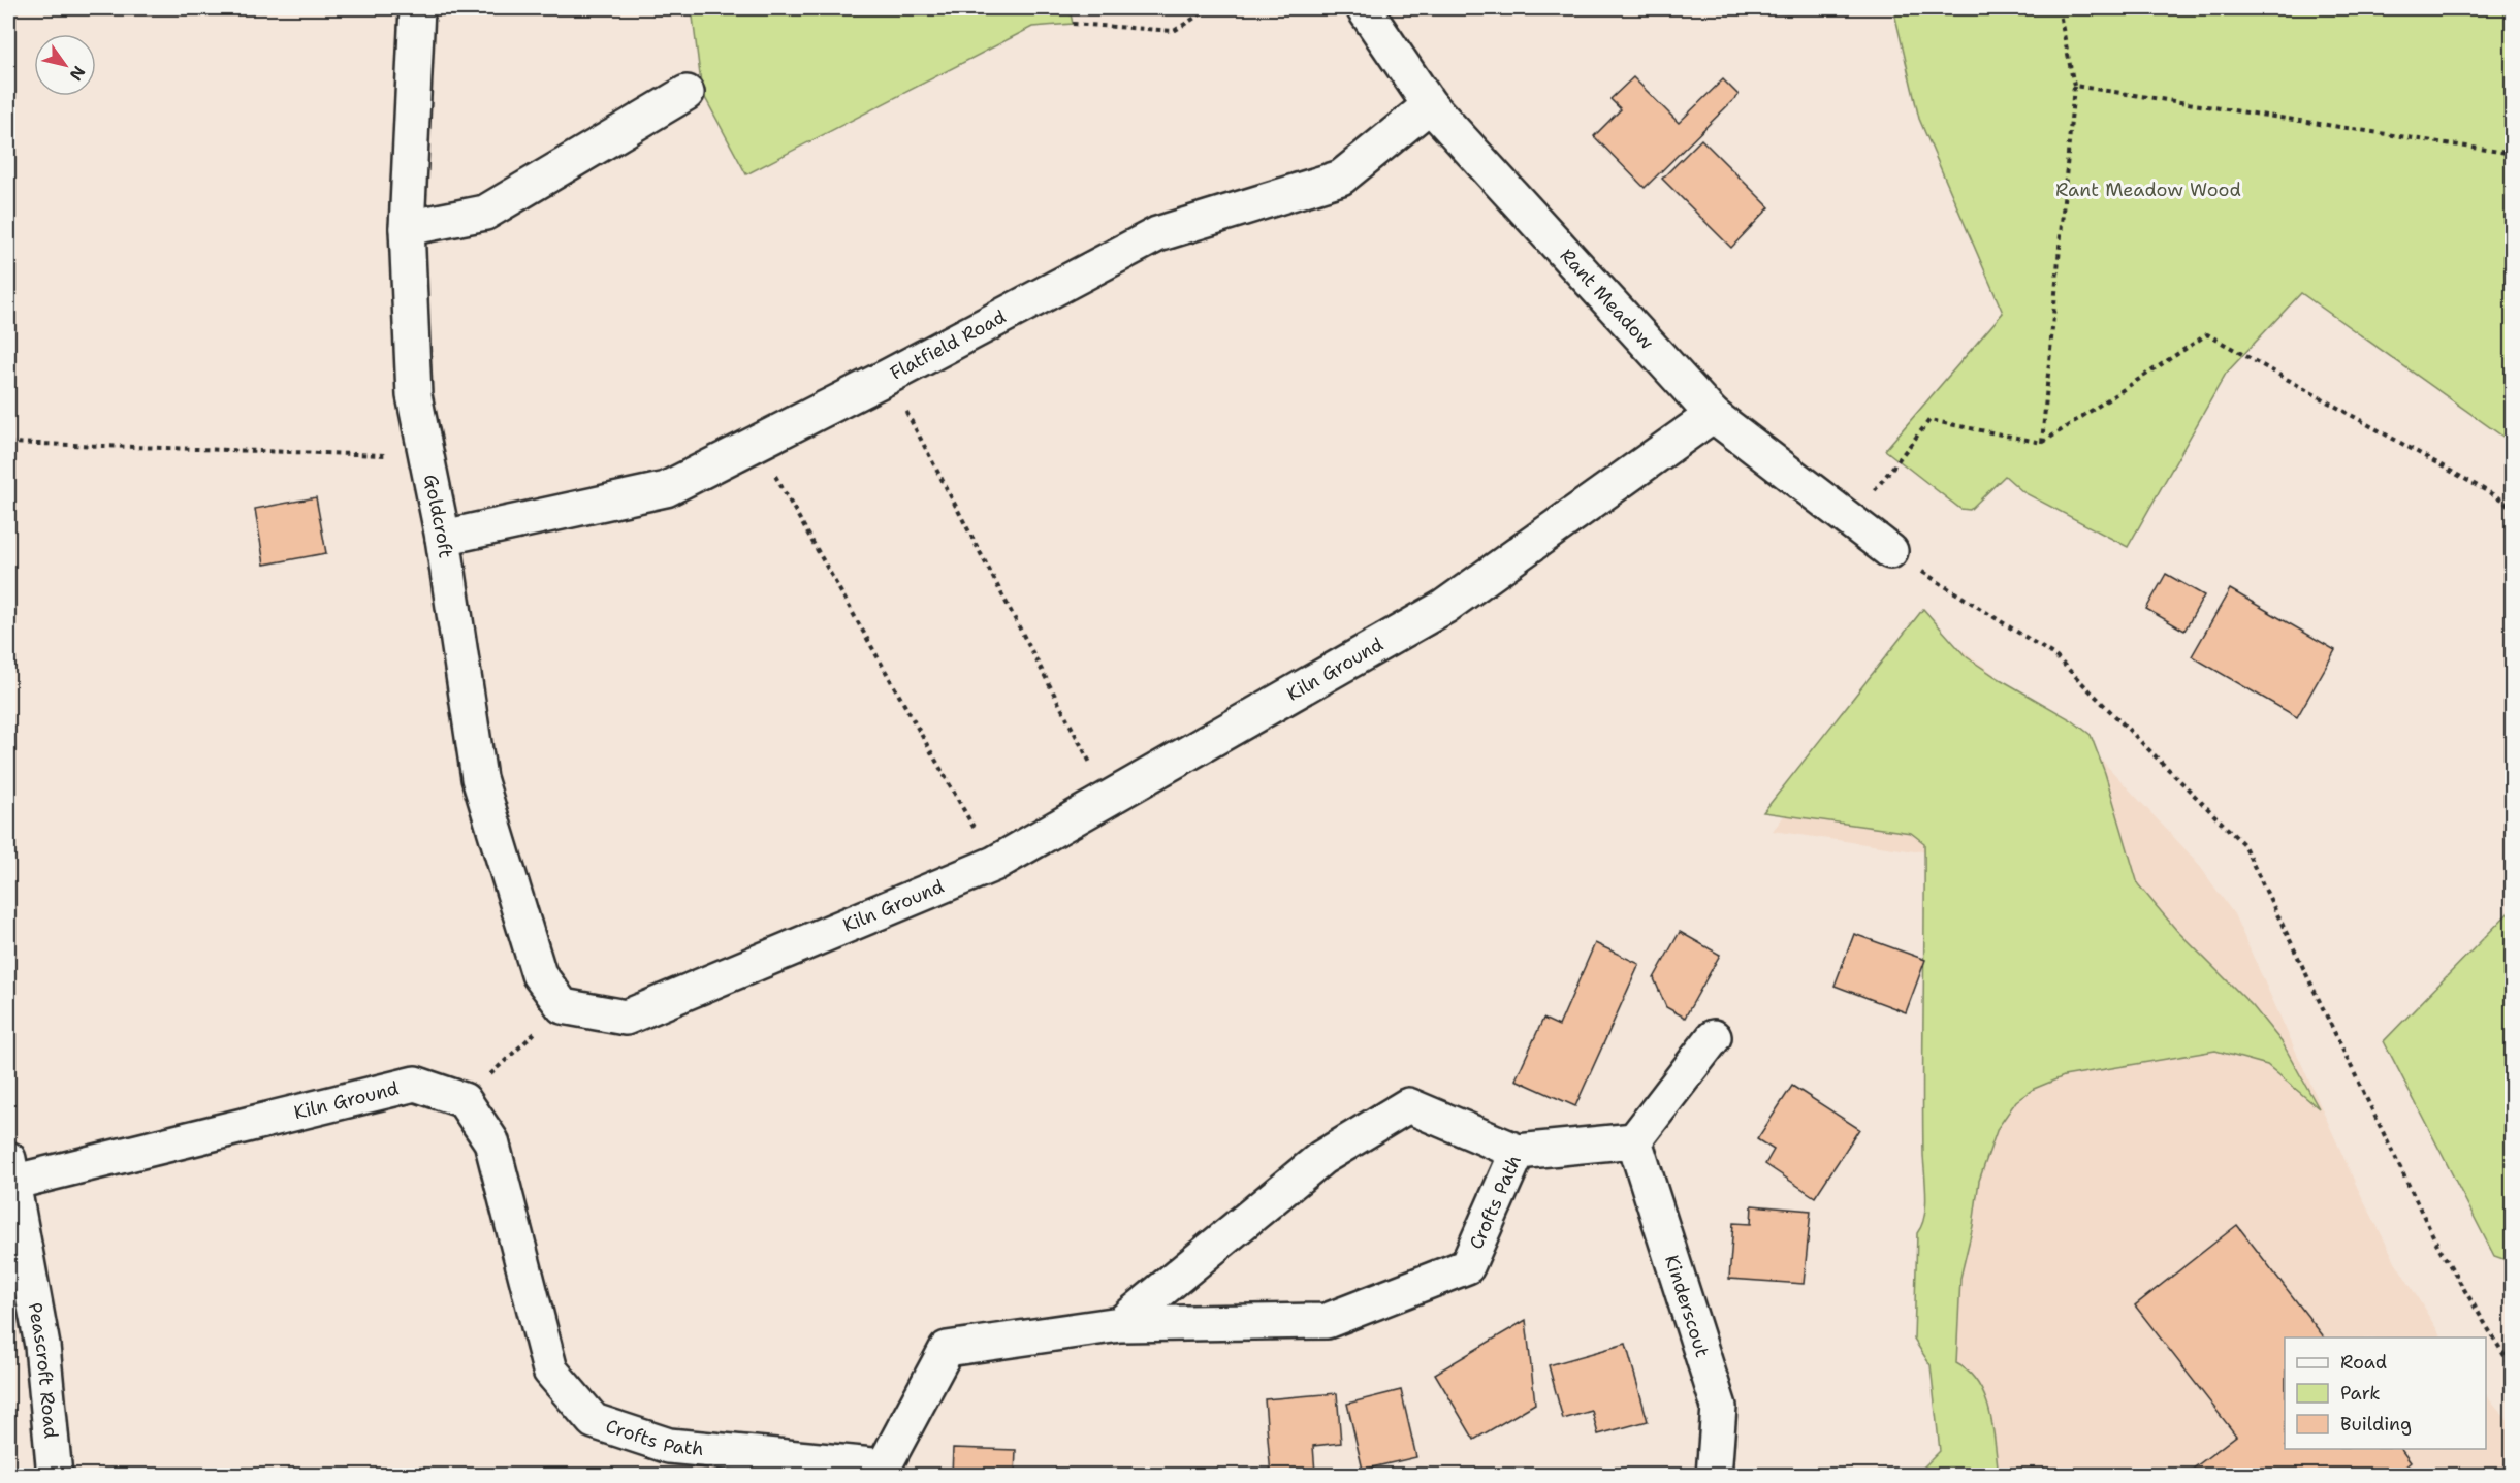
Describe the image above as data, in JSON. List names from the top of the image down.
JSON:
{
  "streets": {
    "street": [
      "Rant Meadow",
      "Flatfield Road",
      "Goldcroft",
      "Kiln Ground",
      "Crofts Path",
      "Kinderscout",
      "Peascroft Road"
    ]
  },
  "crossings": [
    ["Rant Meadow", "Flatfield Road"],
    ["Rant Meadow", "Kiln Ground"],
    ["Flatfield Road", "Goldcroft"],
    ["Goldcroft", "Kiln Ground"],
    ["Kiln Ground", "Crofts Path"],
    ["Kiln Ground", "Peascroft Road"]
  ],
  "parks": ["Rant Meadow Wood"],
  "legend": ["Road", "Park", "Building"],
  "north": "bottom right"
}
